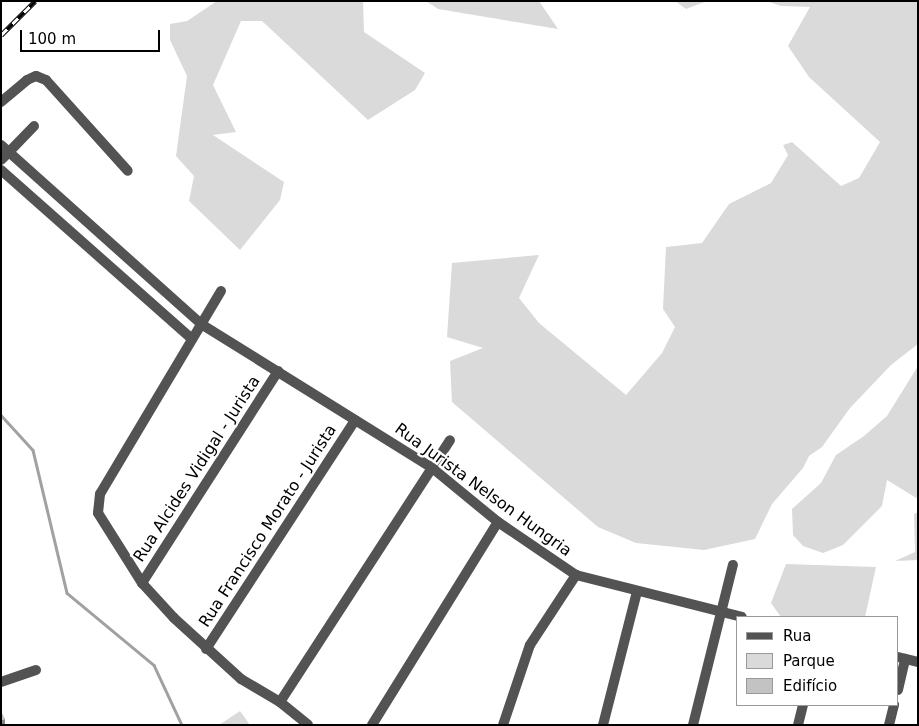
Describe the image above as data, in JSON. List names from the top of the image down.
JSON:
{
  "streets": {
    "street": ["Rua Alcides Vidigal - Jurista", "Rua Jurista Nelson Hungria", "Rua Francisco Morato - Jurista"]
  },
  "crossings": [
    ["Rua Alcides Vidigal - Jurista", "Rua Jurista Nelson Hungria"],
    ["Rua Jurista Nelson Hungria", "Rua Francisco Morato - Jurista"]
  ],
  "legend": ["Rua", "Parque", "Edifício"],
  "scale_bar": "100 m"
}
